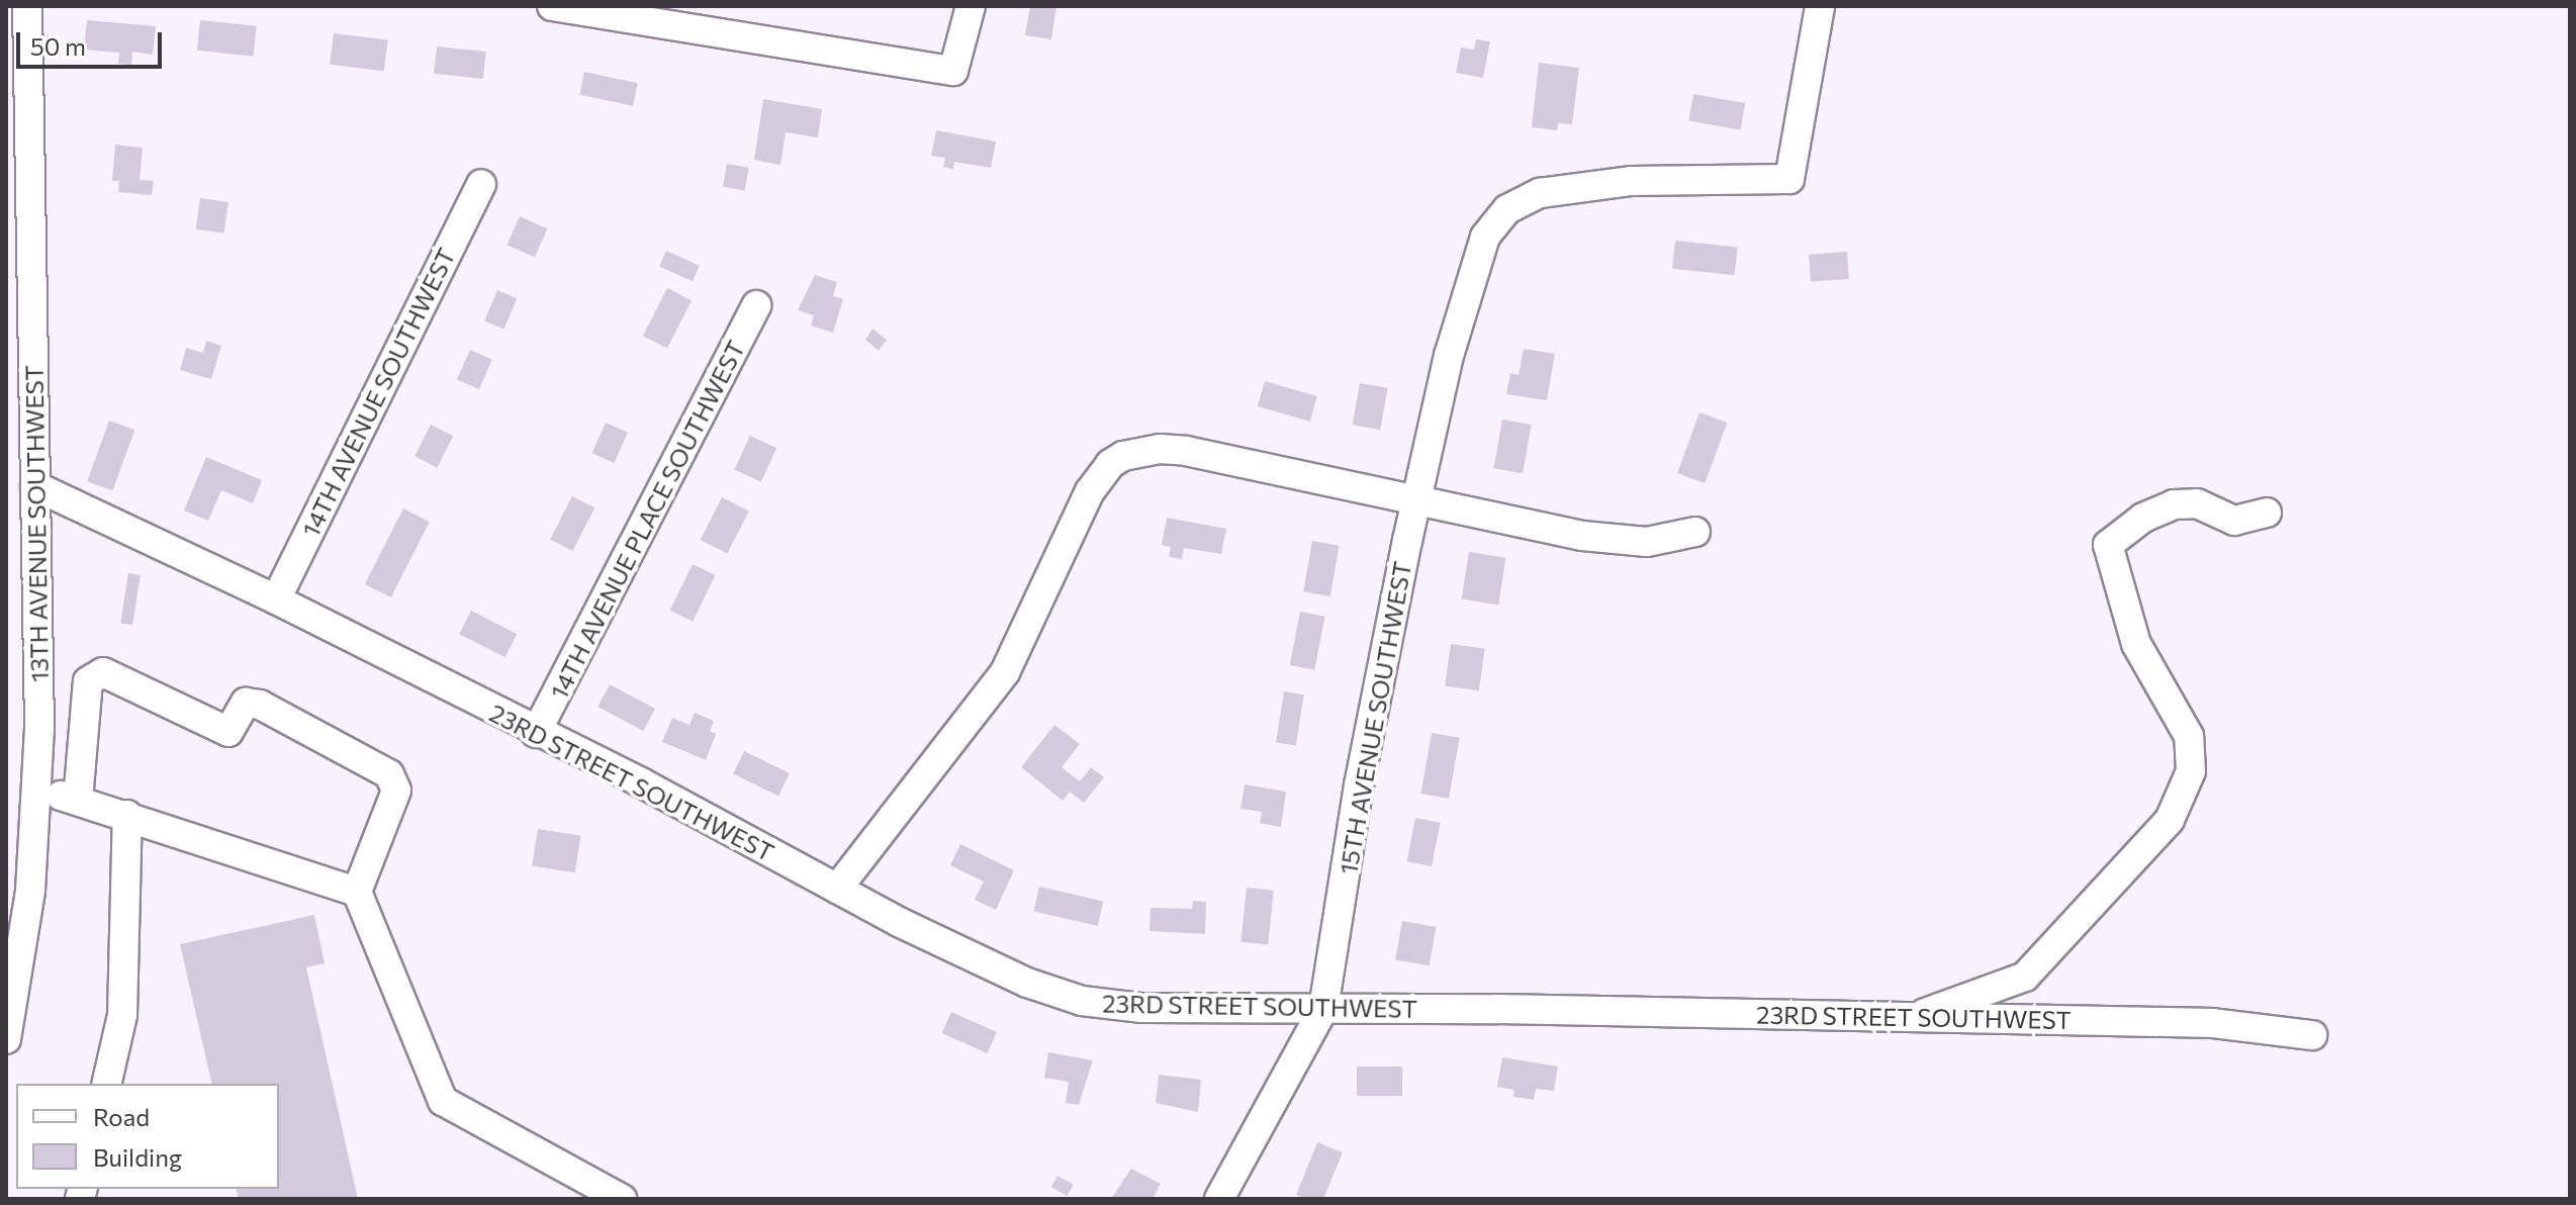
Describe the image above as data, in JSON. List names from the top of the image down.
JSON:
{
  "streets": {
    "street": [
      "14TH AVENUE SOUTHWEST",
      "14TH AVENUE PLACE SOUTHWEST",
      "13TH AVENUE SOUTHWEST",
      "15TH AVENUE SOUTHWEST",
      "23RD STREET SOUTHWEST"
    ]
  },
  "crossings": [
    ["14TH AVENUE SOUTHWEST", "23RD STREET SOUTHWEST"],
    ["14TH AVENUE PLACE SOUTHWEST", "23RD STREET SOUTHWEST"],
    ["13TH AVENUE SOUTHWEST", "23RD STREET SOUTHWEST"],
    ["15TH AVENUE SOUTHWEST", "23RD STREET SOUTHWEST"]
  ],
  "legend": ["Road", "Building"],
  "scale_bar": "50 m"
}
